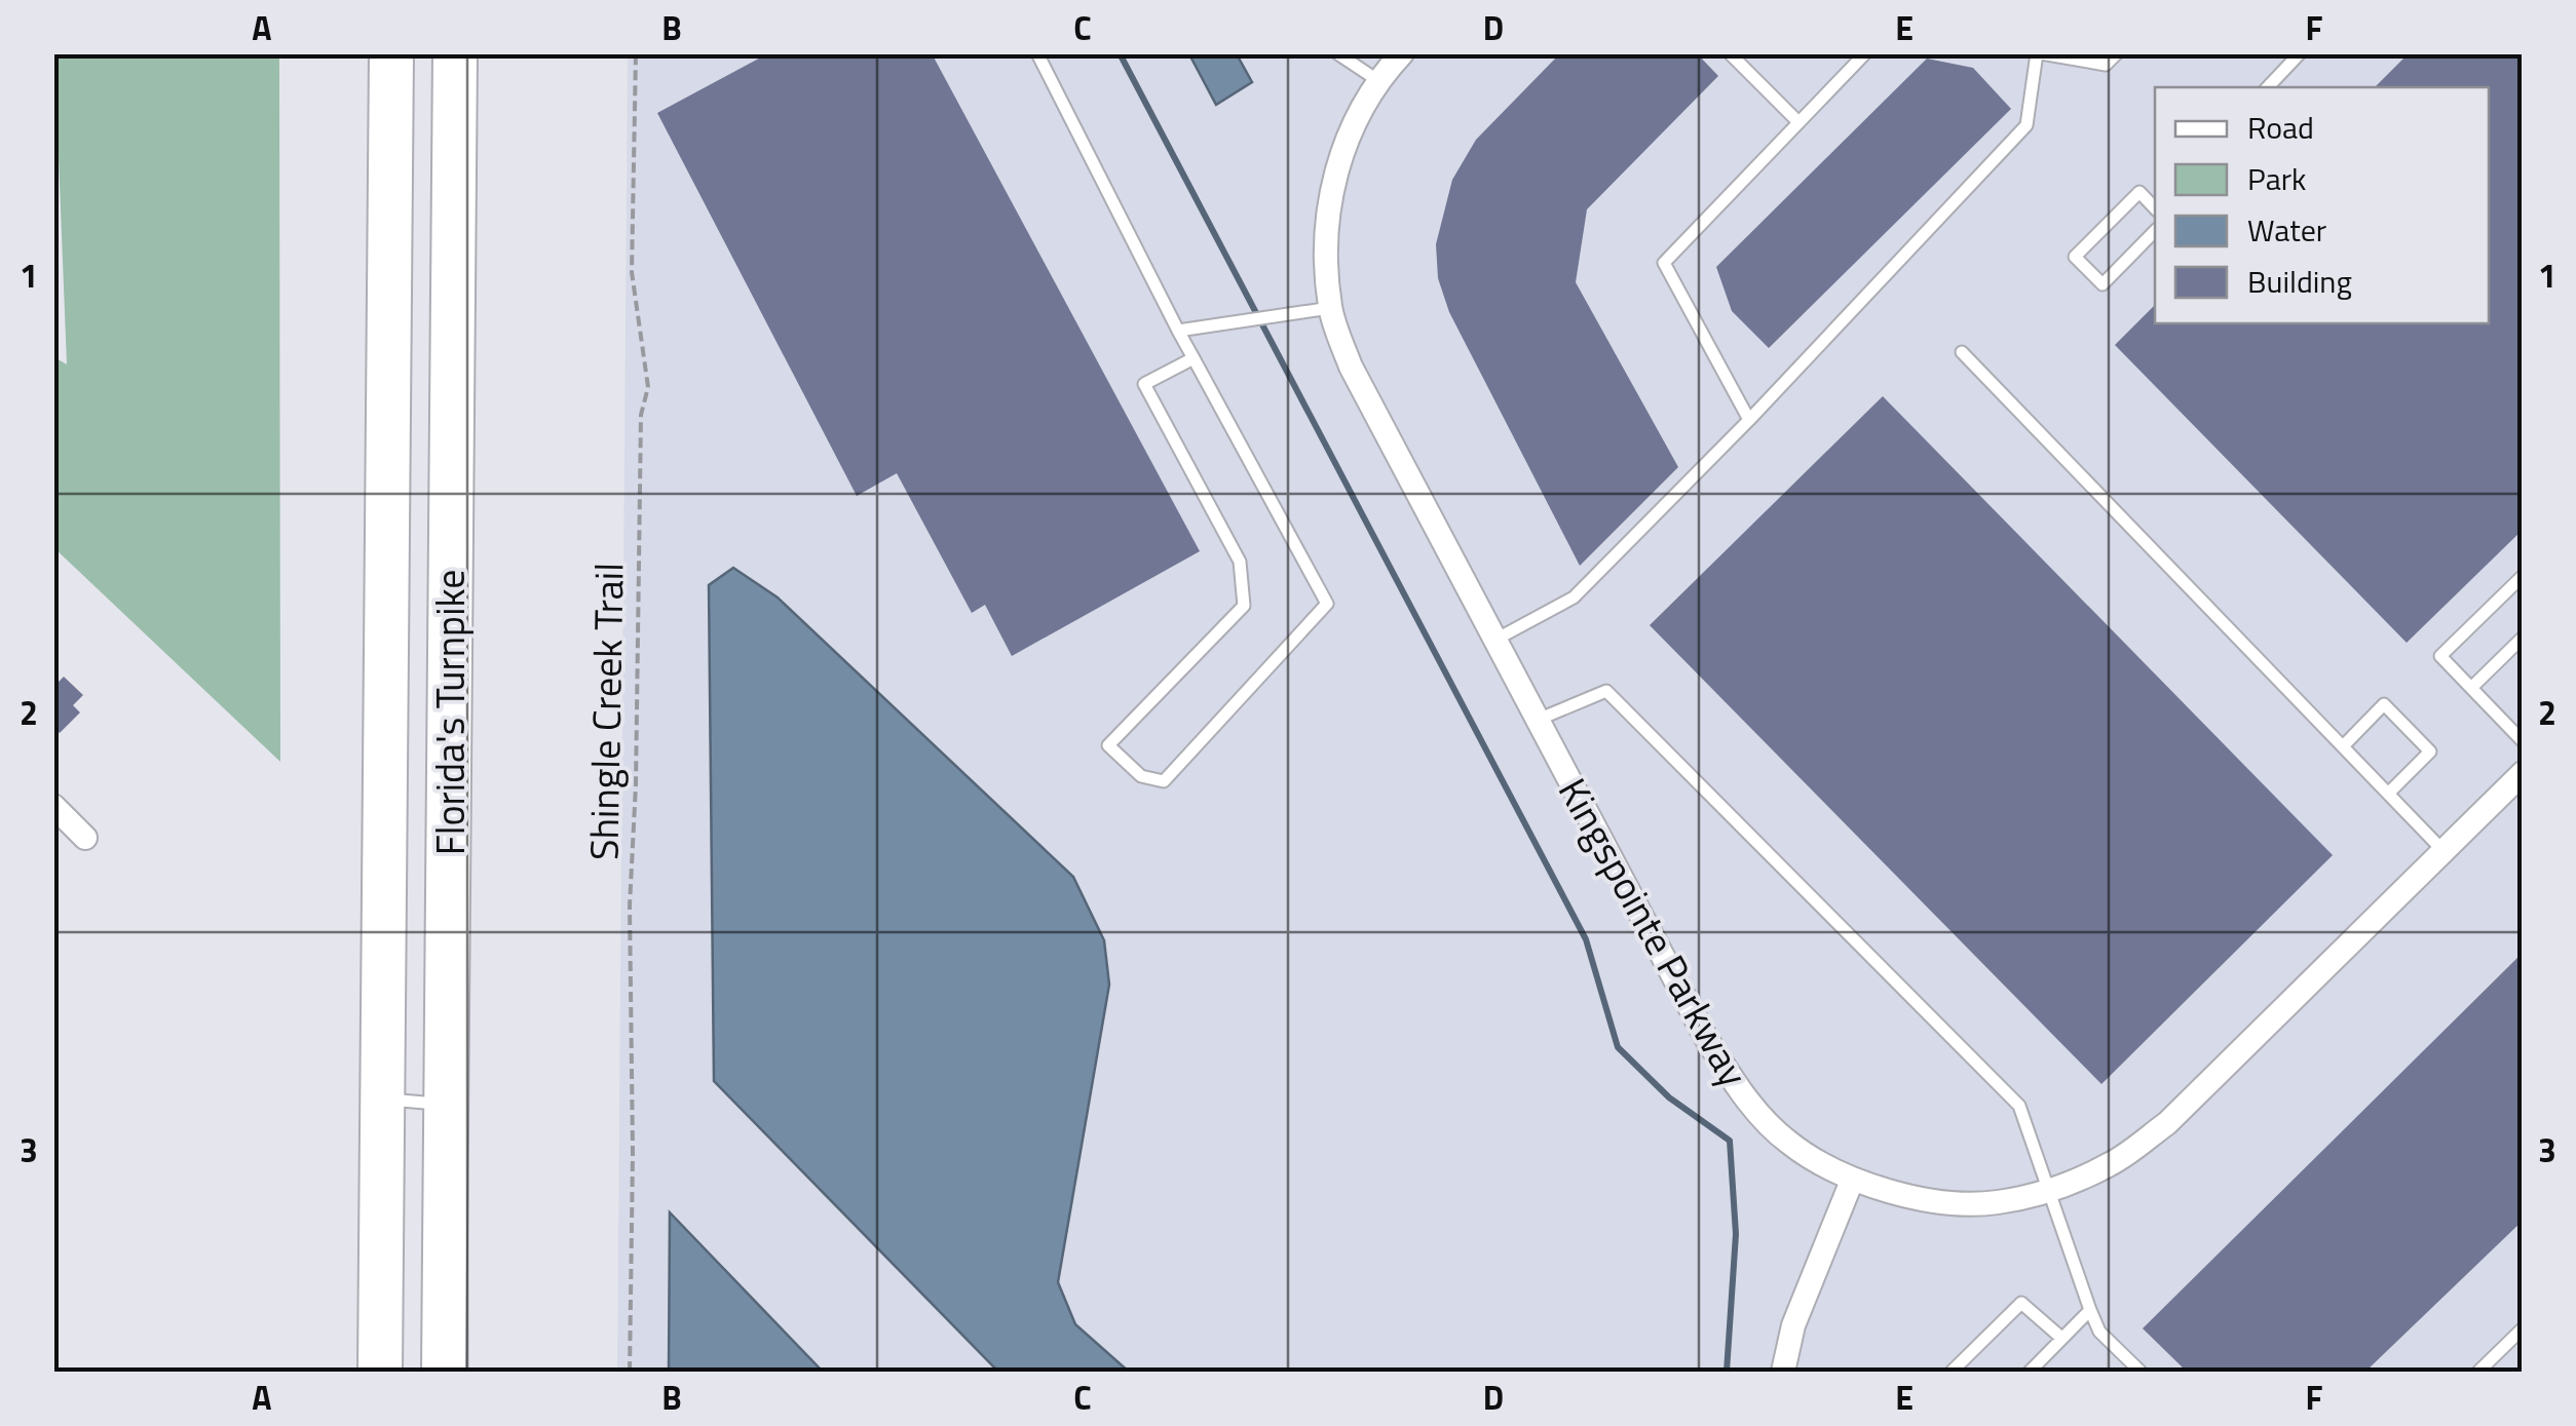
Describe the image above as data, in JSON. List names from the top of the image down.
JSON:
{
  "streets": {
    "highway": ["Florida's Turnpike"],
    "street": ["Kingspointe Parkway"],
    "path": ["Shingle Creek Trail"]
  },
  "legend": [
    "Road",
    "Park",
    "Water",
    "Building"
  ],
  "grid": {
    "columns": [
      "A",
      "B",
      "C",
      "D",
      "E",
      "F"
    ],
    "rows": ["1", "2", "3"]
  }
}
